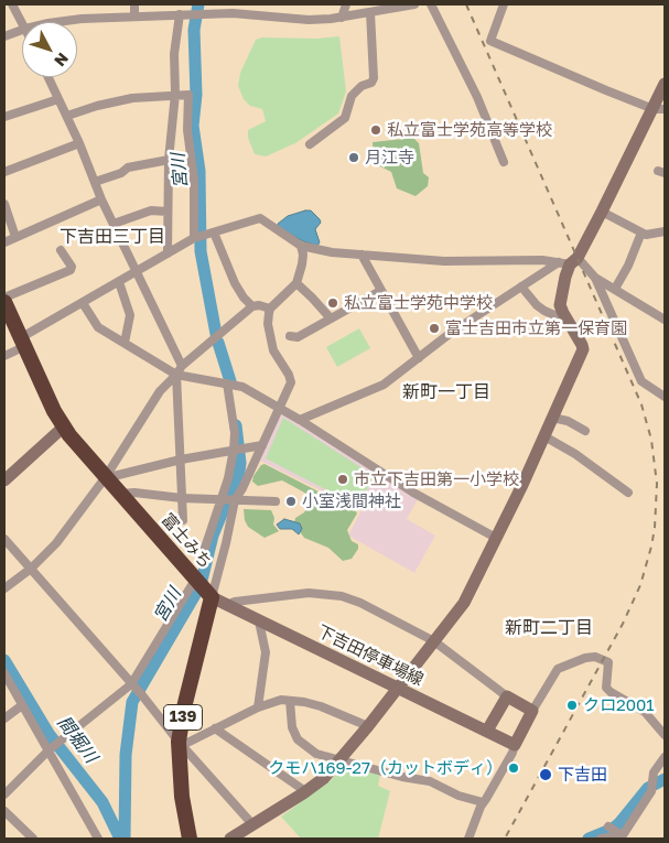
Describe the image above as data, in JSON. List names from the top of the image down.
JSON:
{
  "streets": {
    "highway": ["富士みち", "139"],
    "street": ["下吉田停車場線"]
  },
  "crossings": [
    ["富士みち", "下吉田停車場線"],
    ["富士みち", "139"],
    ["下吉田停車場線", "139"]
  ],
  "districts": ["下吉田三丁目", "新町一丁目", "新町二丁目"],
  "water": ["宮川", "間堀川"],
  "places": [
    "私立富士学苑高等学校",
    "月江寺",
    "私立富士学苑中学校",
    "富士吉田市立第一保育園",
    "市立下吉田第一小学校",
    "小室浅間神社",
    "クロ2001",
    "クモハ169-27（カットボディ）",
    "下吉田"
  ],
  "north": "bottom right"
}
